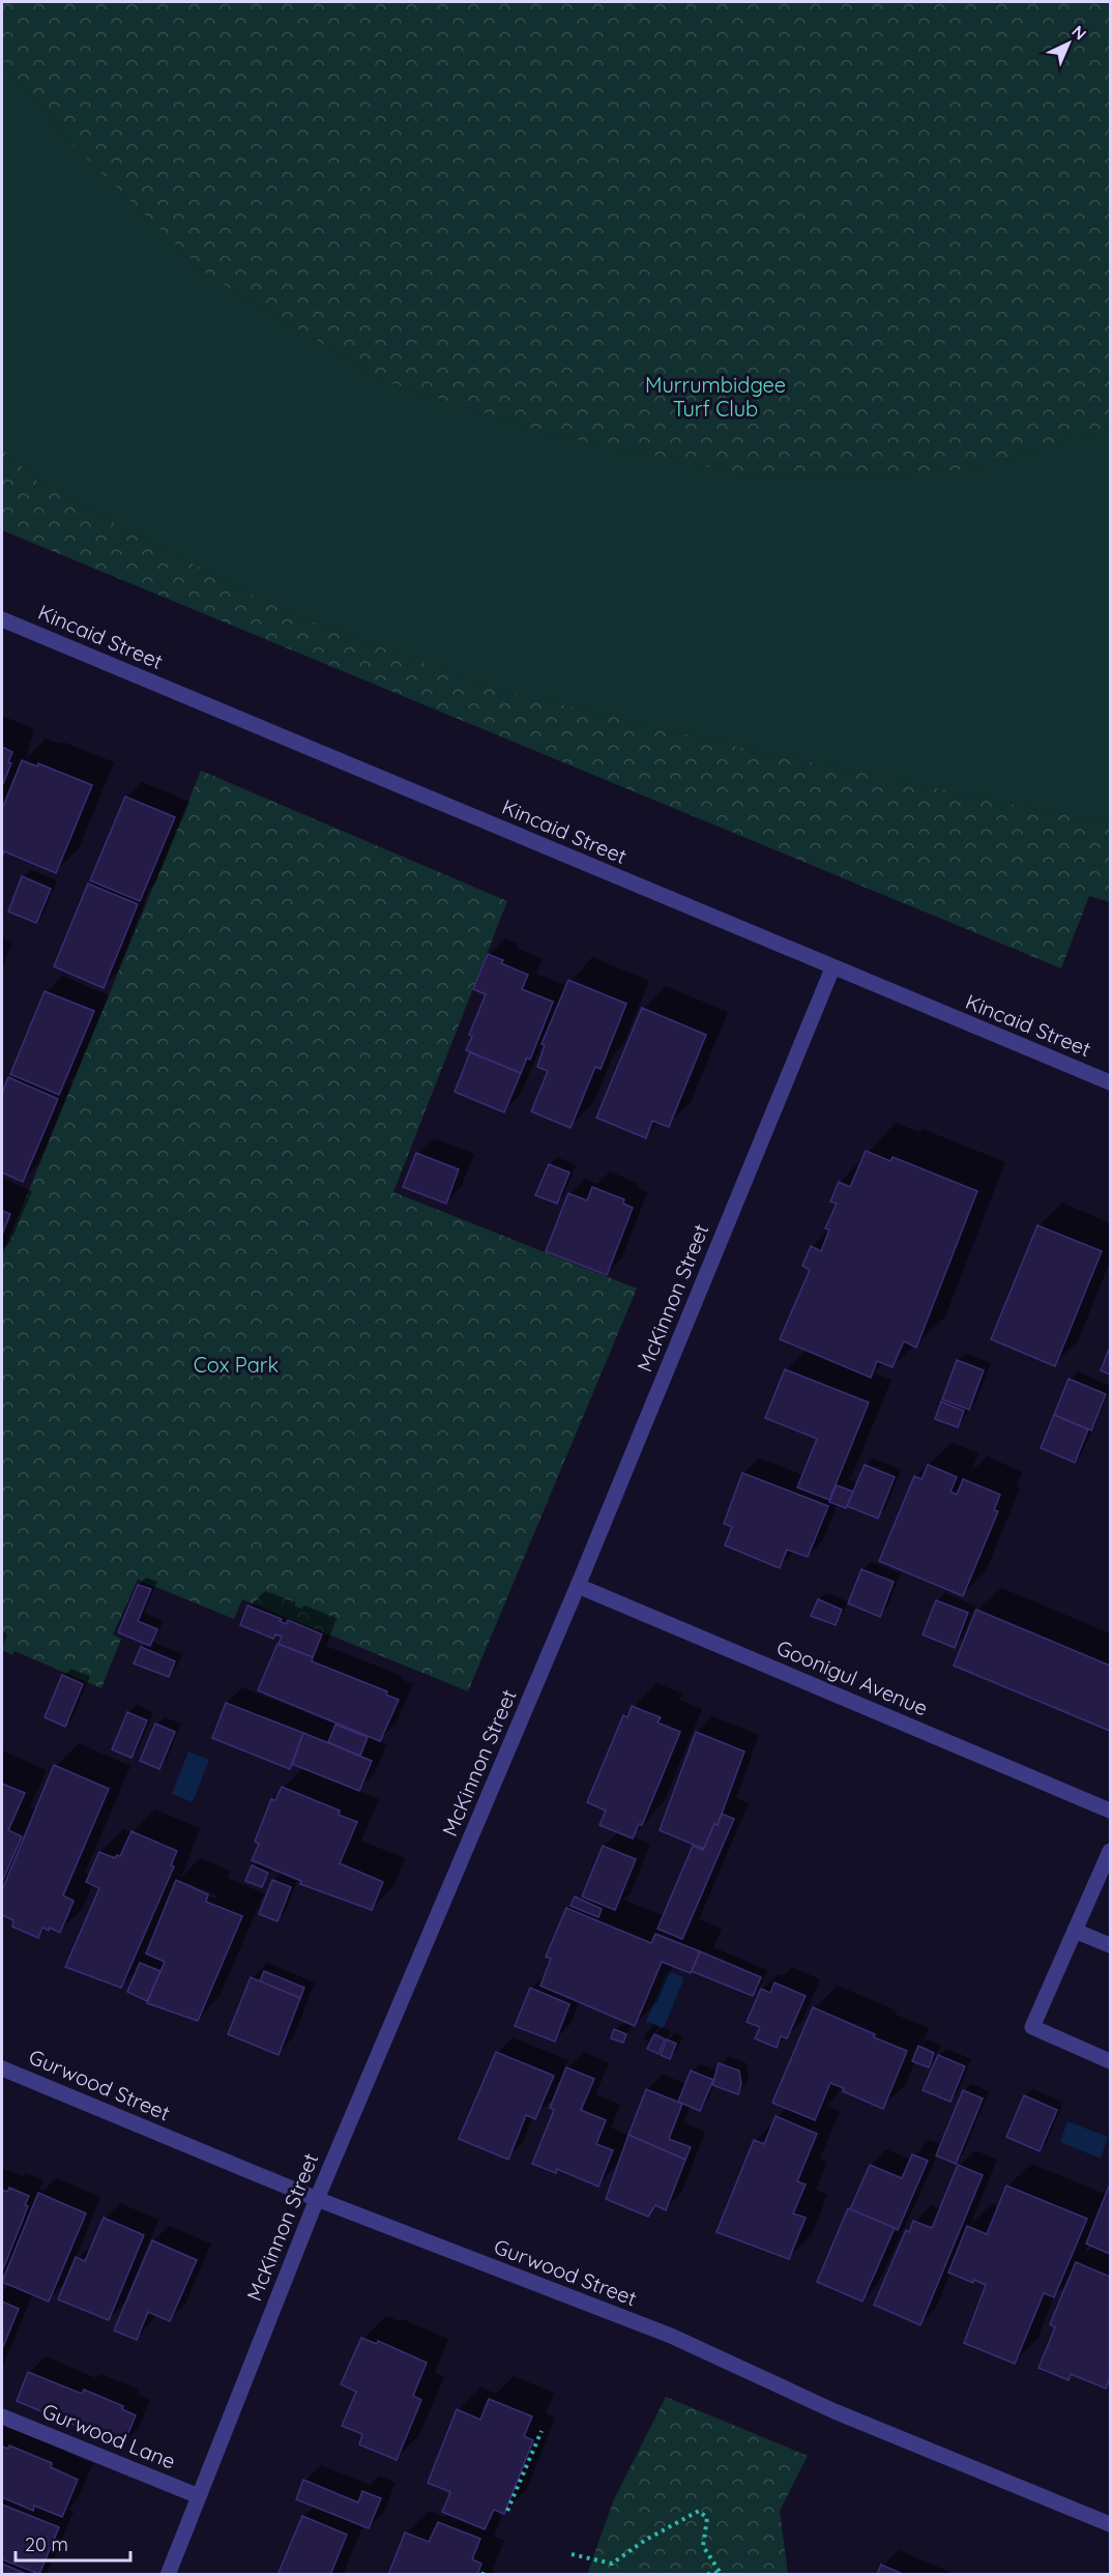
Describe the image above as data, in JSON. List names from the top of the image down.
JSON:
{
  "streets": {
    "street": [
      "Kincaid Street",
      "McKinnon Street",
      "Goonigul Avenue",
      "Gurwood Street",
      "Gurwood Lane"
    ]
  },
  "crossings": [
    ["Kincaid Street", "McKinnon Street"],
    ["McKinnon Street", "Goonigul Avenue"],
    ["McKinnon Street", "Gurwood Street"],
    ["McKinnon Street", "Gurwood Lane"]
  ],
  "parks": ["Murrumbidgee Turf Club", "Cox Park"],
  "scale_bar": "20 m",
  "north": "top right"
}
